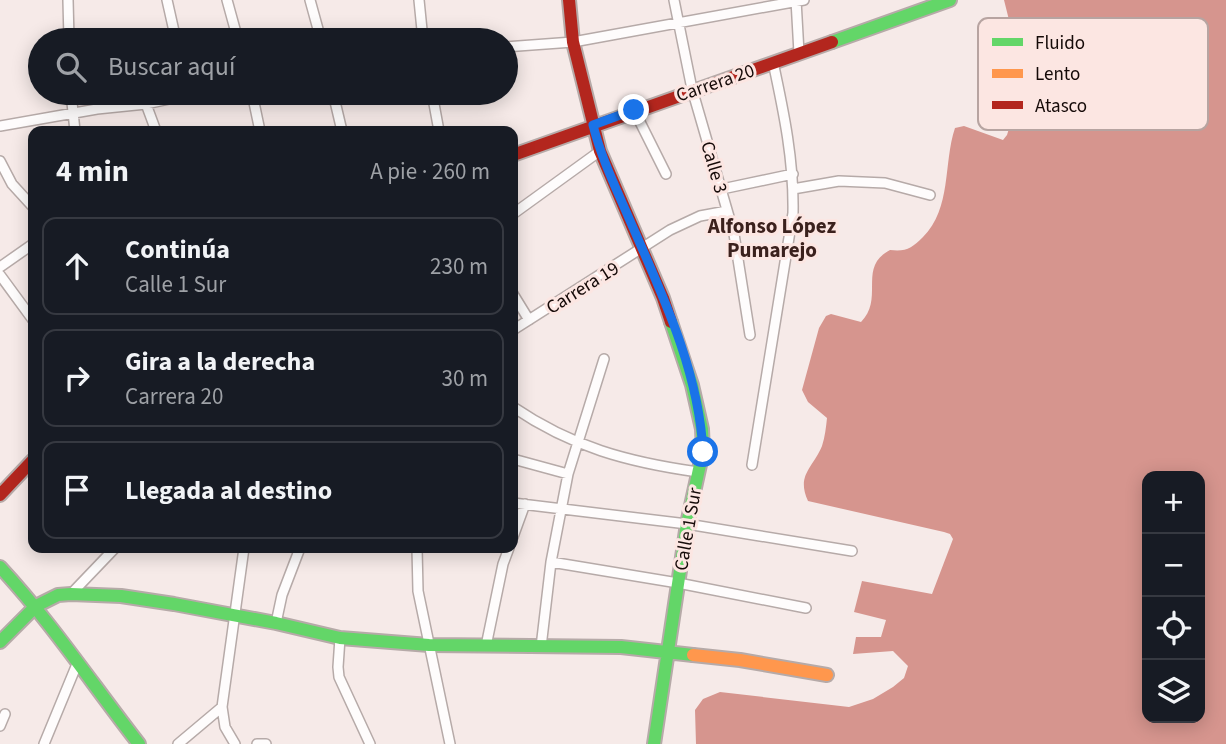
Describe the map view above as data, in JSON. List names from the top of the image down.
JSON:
{
  "streets": {
    "street": [
      "Carrera 20",
      "Calle 3",
      "Carrera 19",
      "Calle 1 Sur"
    ]
  },
  "crossings": [
    ["Carrera 20", "Calle 3"],
    ["Carrera 20", "Calle 1 Sur"],
    ["Calle 3", "Carrera 19"],
    ["Carrera 19", "Calle 1 Sur"]
  ],
  "districts": ["Alfonso López Pumarejo"],
  "legend": ["Fluido", "Lento", "Atasco"],
  "page": {
    "search": "Buscar aquí",
    "heading": ["4 min", "A pie · 260 m"],
    "list": [
      ["Continúa", "Calle 1 Sur", "230 m"],
      ["Gira a la derecha", "Carrera 20", "30 m"],
      "Llegada al destino"
    ],
    "map_buttons": ["+", "−"]
  }
}
